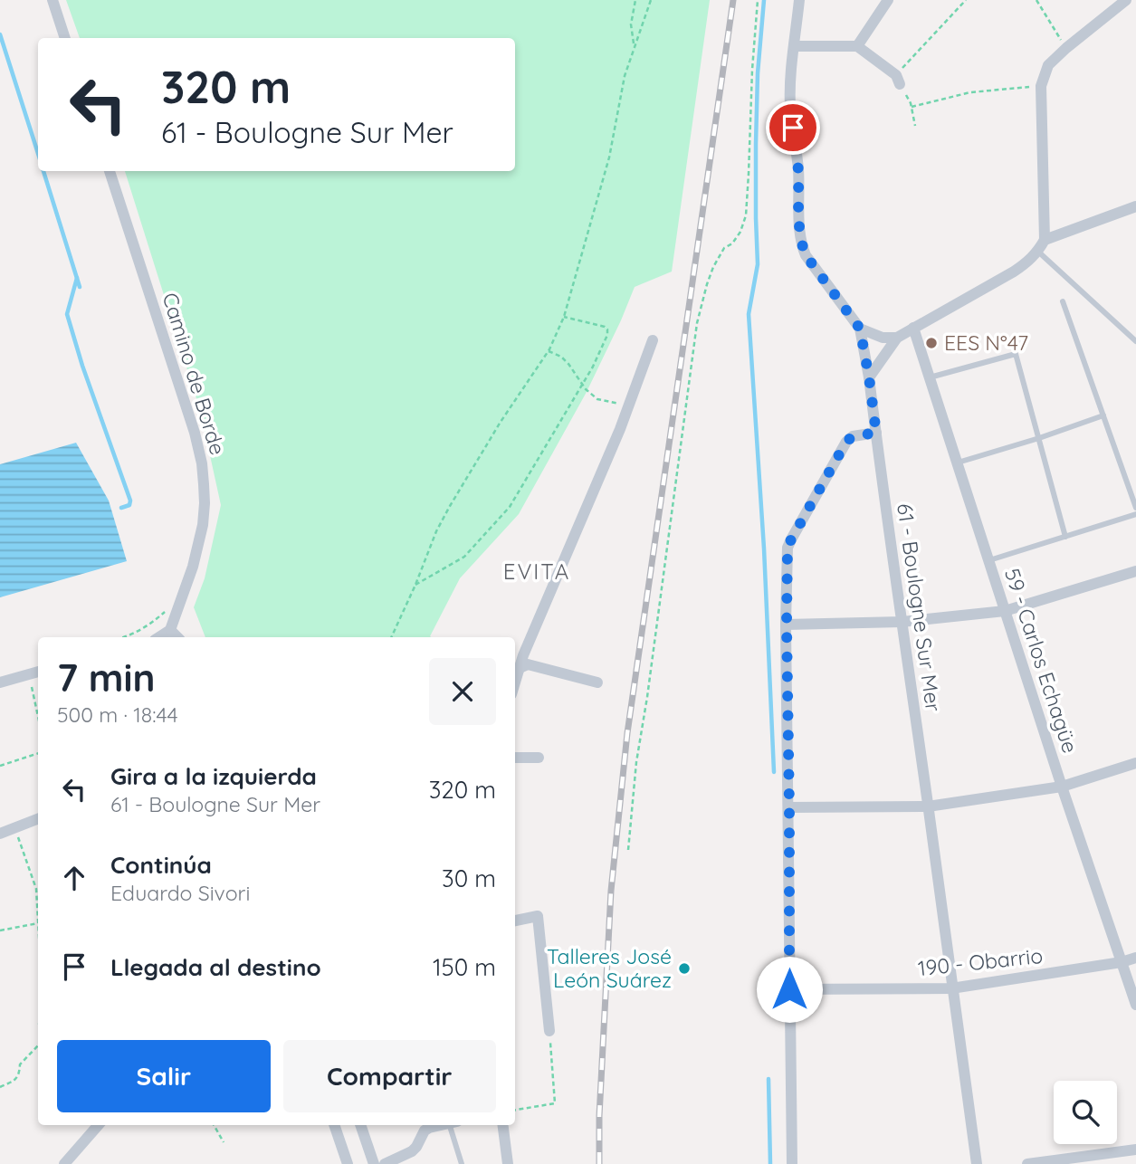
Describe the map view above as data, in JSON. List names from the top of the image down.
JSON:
{
  "streets": {
    "street": [
      "Camino de Borde",
      "61 - Boulogne Sur Mer",
      "59 - Carlos Echagüe",
      "190 - Obarrio"
    ]
  },
  "crossings": [
    ["61 - Boulogne Sur Mer", "190 - Obarrio"],
    ["59 - Carlos Echagüe", "190 - Obarrio"]
  ],
  "districts": ["EVITA"],
  "places": ["EES N°47", "Talleres José León Suárez"],
  "page": {
    "turn": ["320 m", "61 - Boulogne Sur Mer"],
    "heading": ["7 min", "500 m · 18:44"],
    "list": [
      {
        "name": "Gira a la izquierda",
        "note": "61 - Boulogne Sur Mer",
        "value": "320 m"
      },
      {
        "name": "Continúa",
        "note": "Eduardo Sivori",
        "value": "30 m"
      },
      {
        "name": "Llegada al destino",
        "value": "150 m"
      }
    ],
    "buttons": ["Salir", "Compartir"]
  }
}
